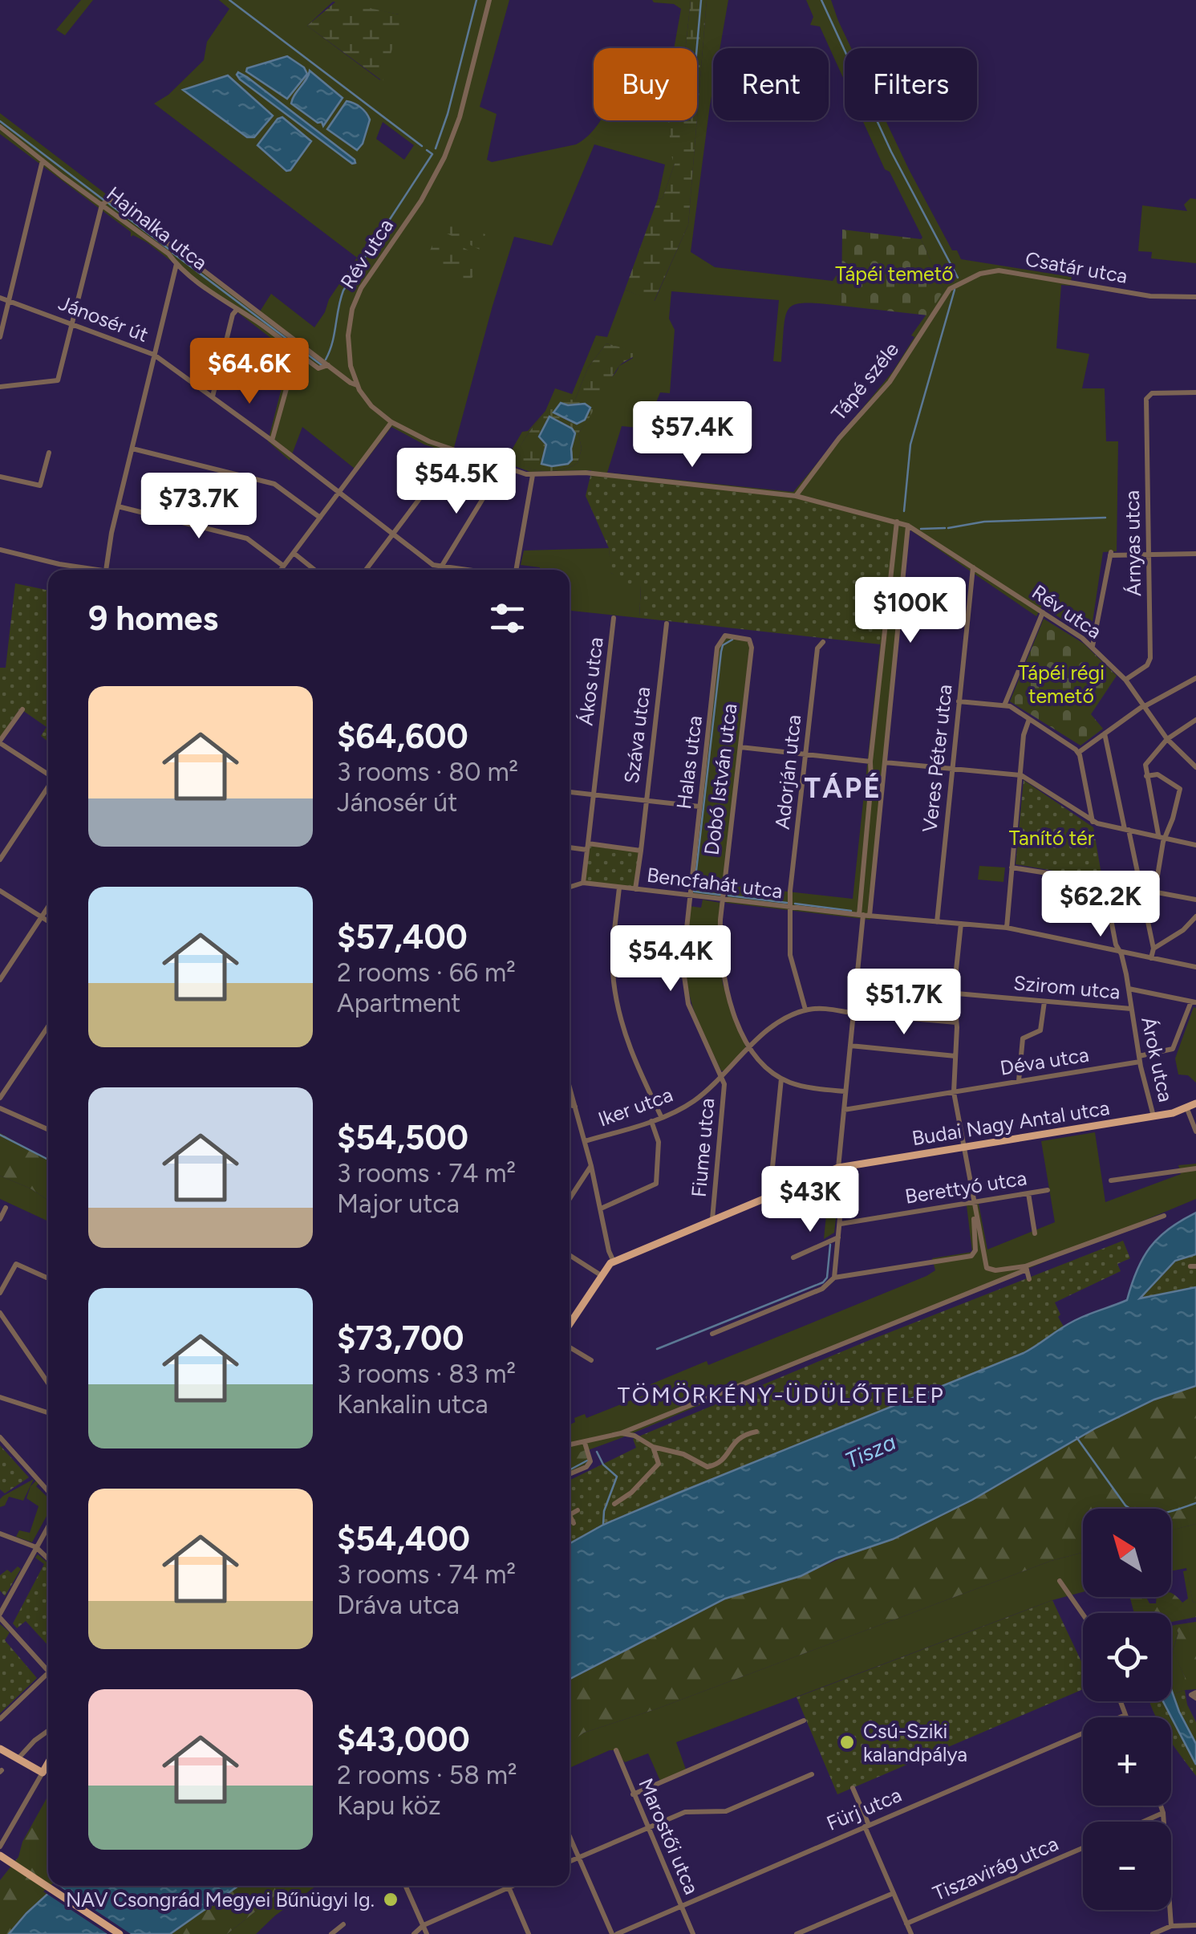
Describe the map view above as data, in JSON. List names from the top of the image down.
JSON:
{
  "streets": {
    "main road": ["Budai Nagy Antal utca"],
    "street": [
      "Hajnalka utca",
      "Rév utca",
      "Csatár utca",
      "Jánosér út",
      "Tápé széle",
      "Árnyas utca",
      "Ákos utca",
      "Száva utca",
      "Veres Péter utca",
      "Halas utca",
      "Adorján utca",
      "Dobó István utca",
      "Bencfahát utca",
      "Szirom utca",
      "Árok utca",
      "Déva utca",
      "Iker utca",
      "Fiume utca",
      "Berettyó utca",
      "Fürj utca",
      "Marostői utca",
      "Tiszavirág utca"
    ]
  },
  "crossings": [
    ["Rév utca", "Tápé széle"],
    ["Rév utca", "Árnyas utca"],
    ["Rév utca", "Veres Péter utca"],
    ["Csatár utca", "Tápé széle"],
    ["Ákos utca", "Bencfahát utca"],
    ["Száva utca", "Bencfahát utca"],
    ["Veres Péter utca", "Bencfahát utca"],
    ["Halas utca", "Dobó István utca"],
    ["Halas utca", "Bencfahát utca"],
    ["Halas utca", "Iker utca"],
    ["Halas utca", "Fiume utca"],
    ["Adorján utca", "Bencfahát utca"],
    ["Adorján utca", "Iker utca"],
    ["Dobó István utca", "Bencfahát utca"],
    ["Dobó István utca", "Iker utca"],
    ["Bencfahát utca", "Árok utca"],
    ["Szirom utca", "Árok utca"],
    ["Árok utca", "Déva utca"],
    ["Árok utca", "Budai Nagy Antal utca"],
    ["Iker utca", "Fiume utca"],
    ["Budai Nagy Antal utca", "Fiume utca"],
    ["Fürj utca", "Marostői utca"]
  ],
  "districts": ["TÁPÉ", "TÖMÖRKÉNY-ÜDÜLŐTELEP"],
  "water": ["Tisza"],
  "parks": ["Tápéi temető", "Tápéi régi temető", "Tanító tér"],
  "places": ["Csú-Sziki kalandpálya", "NAV Csongrád Megyei Bűnügyi Ig."],
  "north": "top left",
  "page": {
    "chip": ["Buy", "Rent", "Filters"],
    "price": [
      "$64.6K",
      "$57.4K",
      "$54.5K",
      "$73.7K",
      "$100K",
      "$62.2K",
      "$54.4K",
      "$51.7K",
      "$43K"
    ],
    "heading": "9 homes",
    "list": [
      {
        "name": "$64,600",
        "note": "3 rooms · 80 m² · Jánosér út"
      },
      {
        "name": "$57,400",
        "note": "2 rooms · 66 m² · Apartment"
      },
      {
        "name": "$54,500",
        "note": "3 rooms · 74 m² · Major utca"
      },
      {
        "name": "$73,700",
        "note": "3 rooms · 83 m² · Kankalin utca"
      },
      {
        "name": "$54,400",
        "note": "3 rooms · 74 m² · Dráva utca"
      },
      {
        "name": "$43,000",
        "note": "2 rooms · 58 m² · Kapu köz"
      }
    ],
    "map_buttons": ["+", "−"]
  }
}
